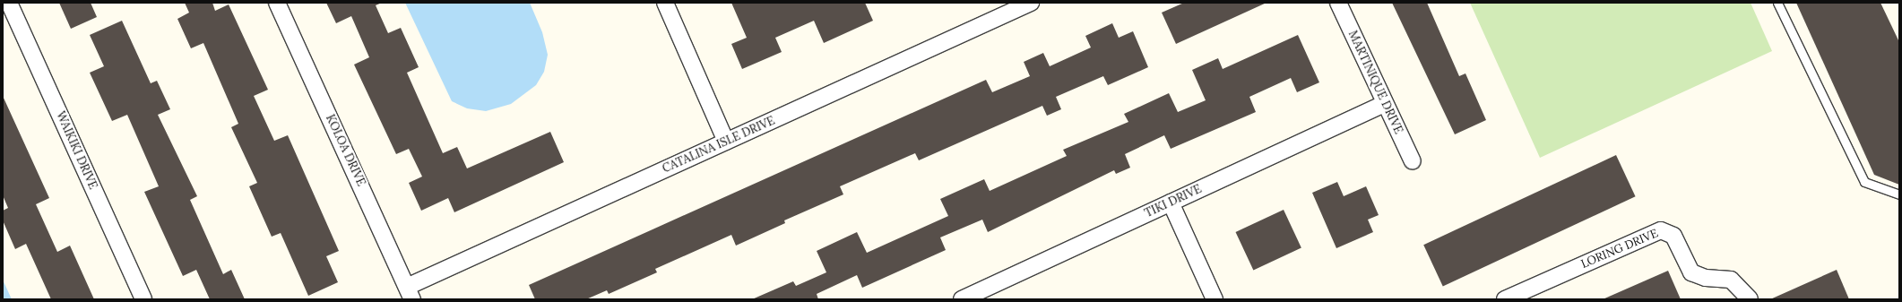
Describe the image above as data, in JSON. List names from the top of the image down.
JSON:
{
  "streets": {
    "street": [
      "MARTINIQUE DRIVE",
      "CATALINA ISLE DRIVE",
      "WAIKIKI DRIVE",
      "KOLOA DRIVE",
      "TIKI DRIVE",
      "LORING DRIVE"
    ]
  },
  "crossings": [
    ["MARTINIQUE DRIVE", "TIKI DRIVE"],
    ["CATALINA ISLE DRIVE", "KOLOA DRIVE"]
  ]
}
